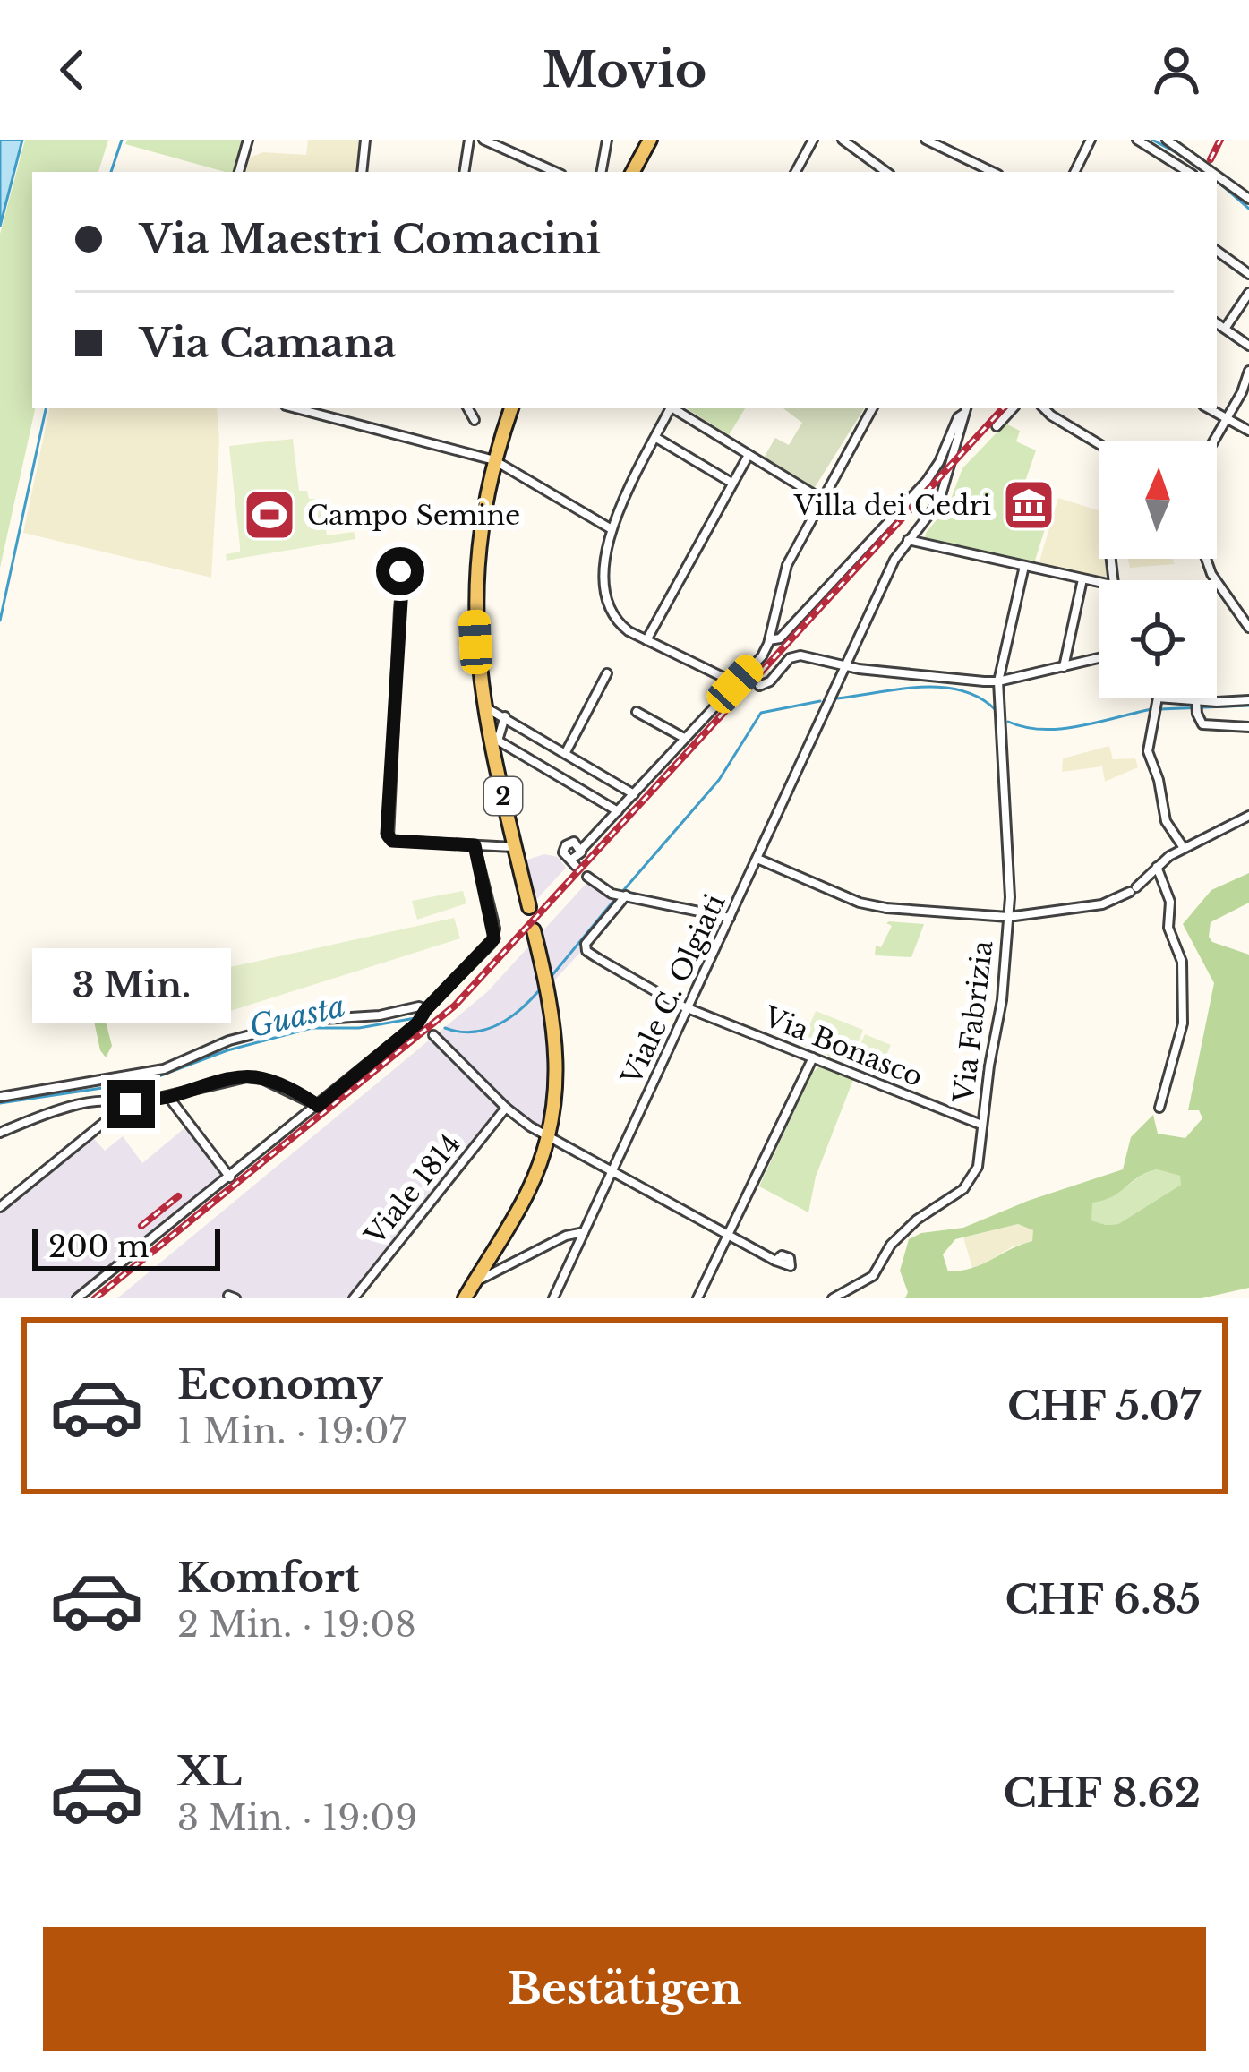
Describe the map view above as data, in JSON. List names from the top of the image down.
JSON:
{
  "streets": {
    "main road": ["2"],
    "street": [
      "Viale C. Olgiati",
      "Via Fabrizia",
      "Via Bonasco",
      "Viale 1814"
    ]
  },
  "crossings": [
    ["Viale C. Olgiati", "Via Bonasco"],
    ["Via Fabrizia", "Via Bonasco"]
  ],
  "water": ["Guasta"],
  "places": {
    "museum": ["Villa dei Cedri"],
    "sports": ["Campo Semine"]
  },
  "scale_bar": "200 m",
  "north": "top",
  "page": {
    "header": "Movio",
    "banner": ["Via Maestri Comacini", "Via Camana"],
    "bubble": "3 Min.",
    "scale": "200 m",
    "list": [
      {
        "name": "Economy",
        "note": "1 Min. · 19:07",
        "value": "CHF 5.07"
      },
      {
        "name": "Komfort",
        "note": "2 Min. · 19:08",
        "value": "CHF 6.85"
      },
      {
        "name": "XL",
        "note": "3 Min. · 19:09",
        "value": "CHF 8.62"
      }
    ],
    "buttons": "Bestätigen"
  }
}
